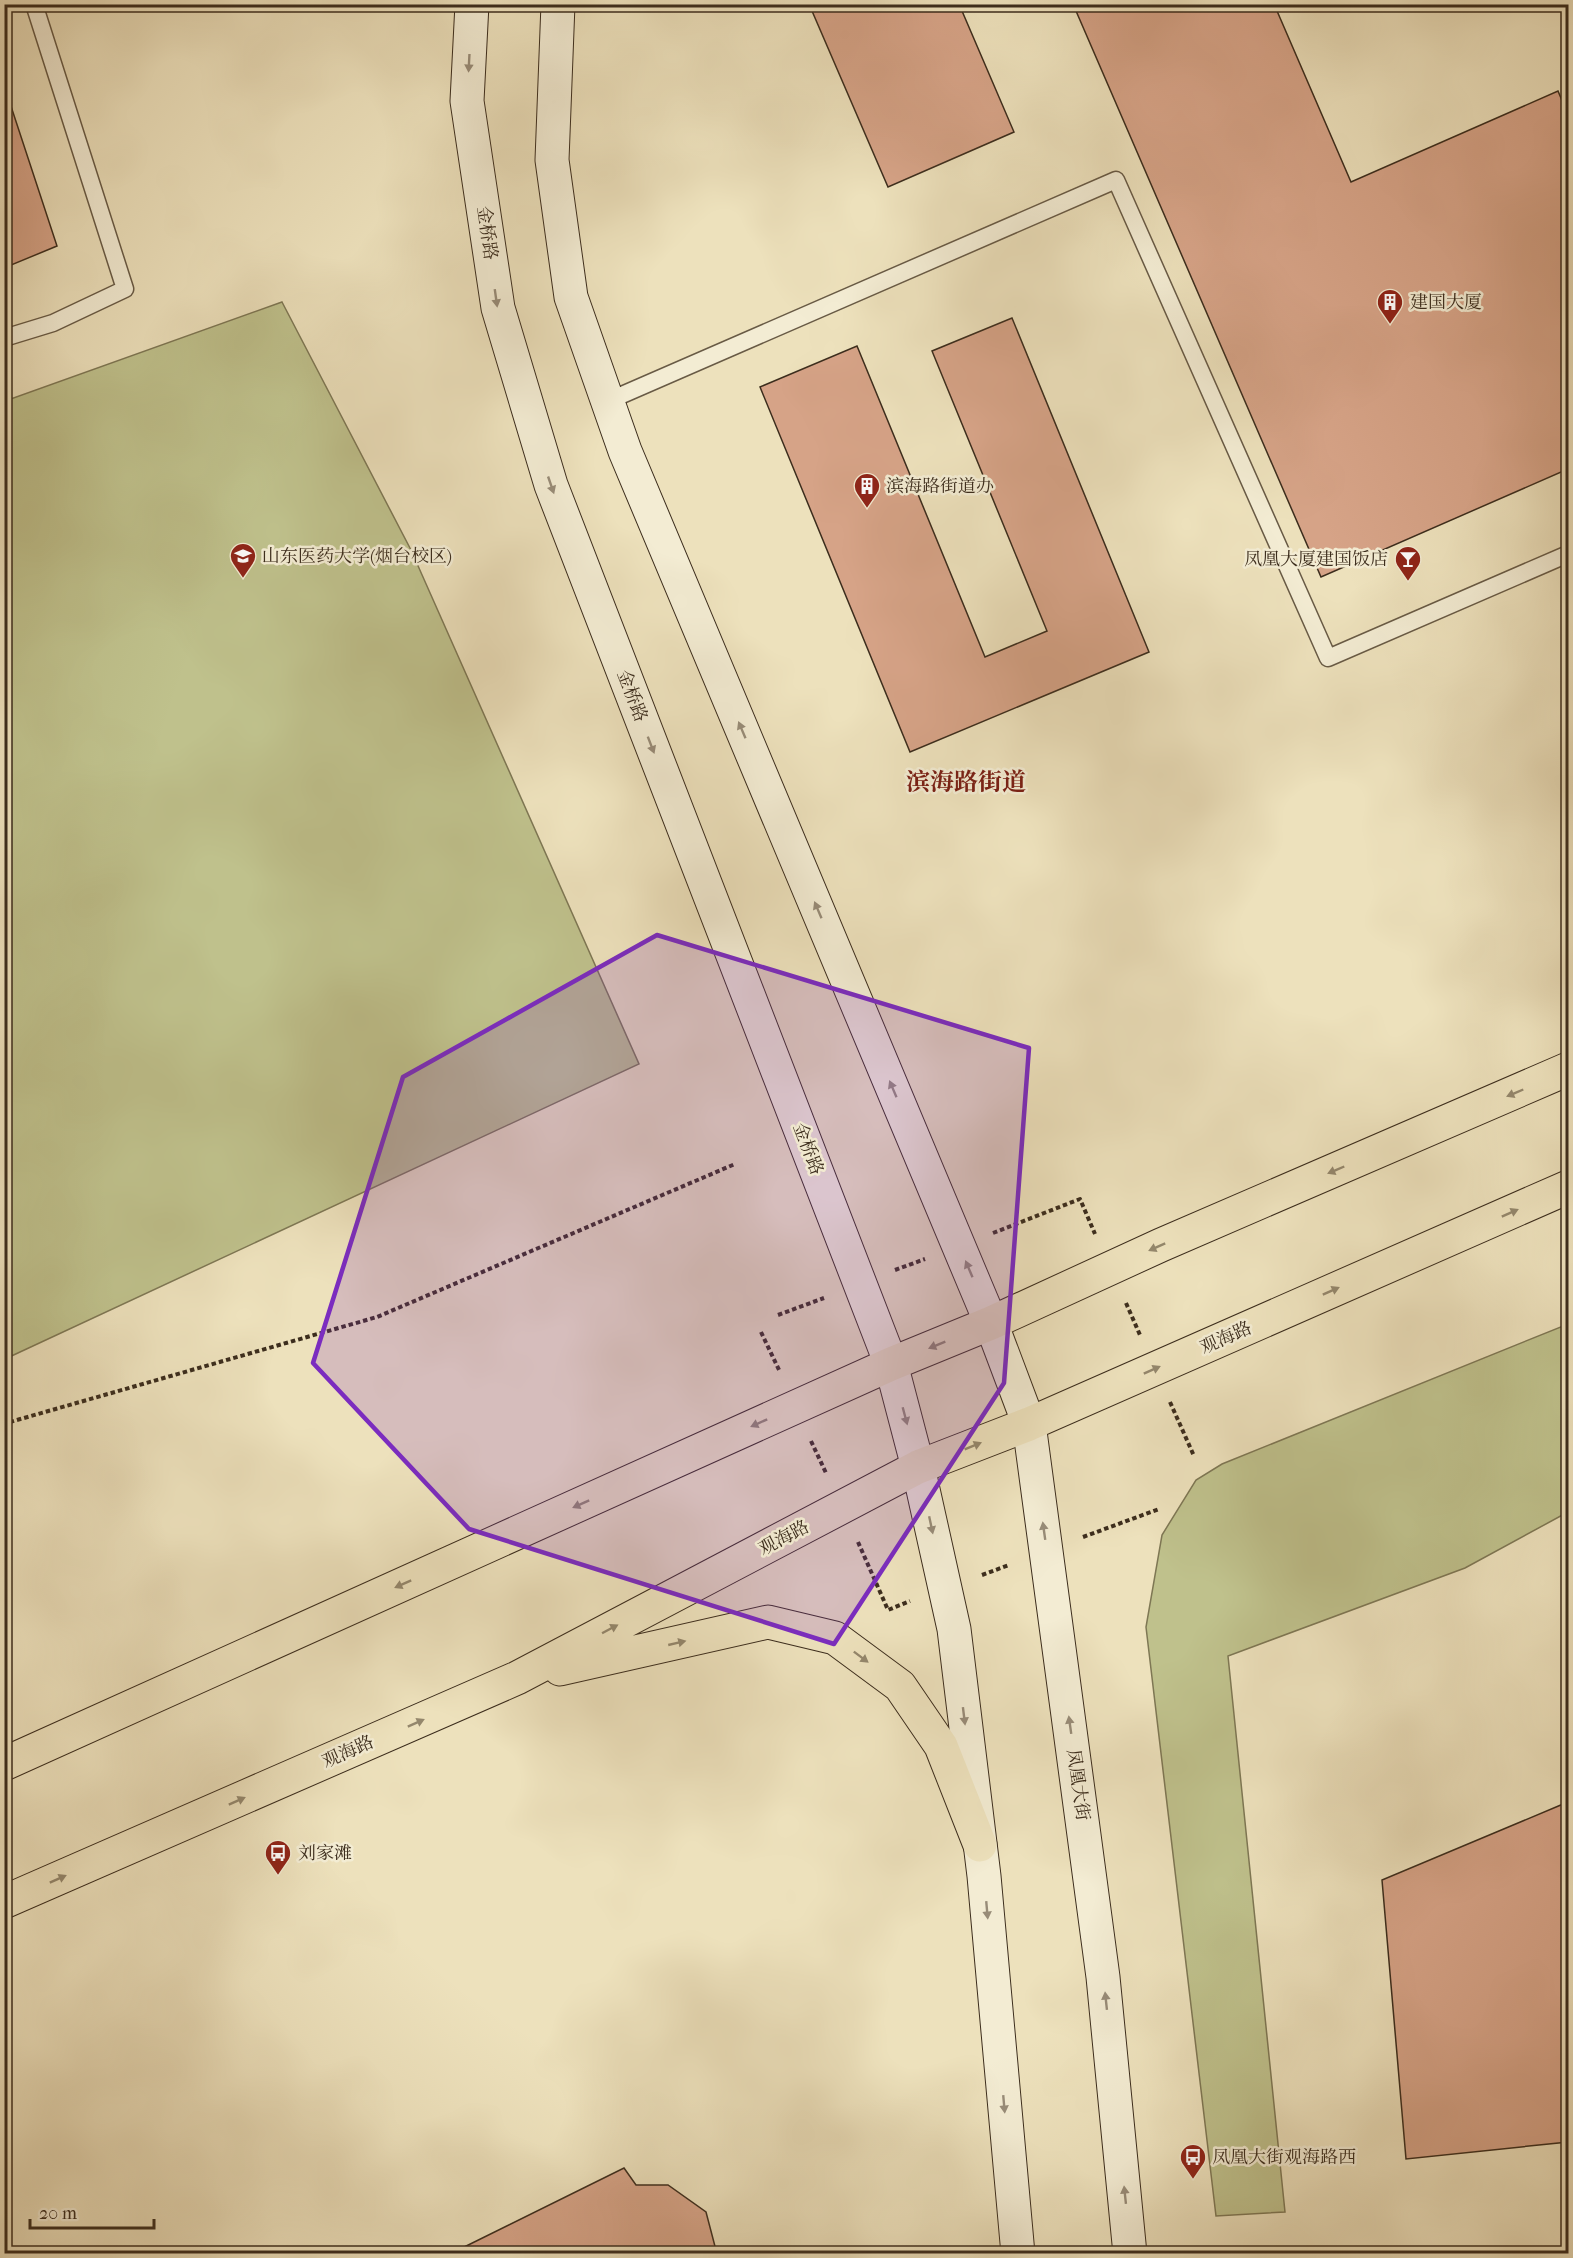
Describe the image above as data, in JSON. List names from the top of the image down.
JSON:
{
  "streets": {
    "main road": ["观海路"],
    "street": ["金桥路", "凤凰大街"]
  },
  "crossings": [
    ["观海路", "凤凰大街"]
  ],
  "districts": ["滨海路街道"],
  "places": {
    "building": ["建国大厦", "滨海路街道办"],
    "school or university": ["山东医药大学(烟台校区)"],
    "bar": ["凤凰大厦建国饭店"],
    "bus stop": ["刘家滩", "凤凰大街观海路西"]
  },
  "scale_bar": "20 m"
}
